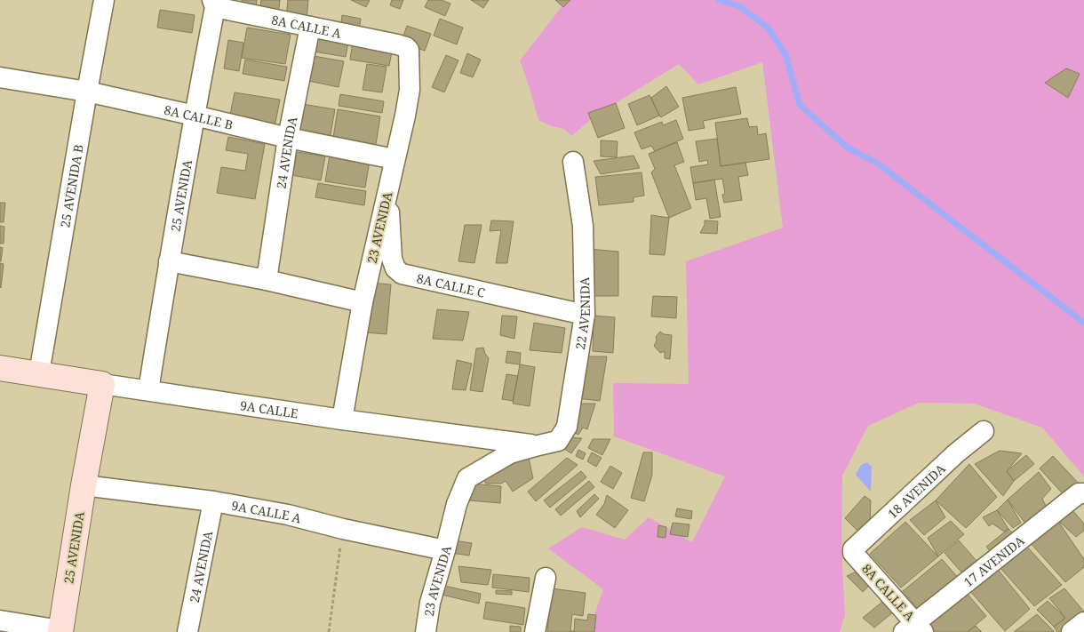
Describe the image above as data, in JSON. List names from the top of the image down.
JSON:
{
  "streets": {
    "street": [
      "8A CALLE A",
      "8A CALLE B",
      "24 AVENIDA",
      "25 AVENIDA B",
      "25 AVENIDA",
      "23 AVENIDA",
      "8A CALLE C",
      "22 AVENIDA",
      "9A CALLE",
      "18 AVENIDA",
      "9A CALLE A",
      "17 AVENIDA"
    ]
  },
  "crossings": [
    ["8A CALLE A", "24 AVENIDA"],
    ["8A CALLE A", "25 AVENIDA"],
    ["8A CALLE A", "23 AVENIDA"],
    ["8A CALLE A", "18 AVENIDA"],
    ["8A CALLE A", "17 AVENIDA"],
    ["8A CALLE B", "24 AVENIDA"],
    ["8A CALLE B", "25 AVENIDA B"],
    ["8A CALLE B", "25 AVENIDA"],
    ["8A CALLE B", "23 AVENIDA"],
    ["24 AVENIDA", "9A CALLE A"],
    ["25 AVENIDA B", "9A CALLE"],
    ["25 AVENIDA", "9A CALLE"],
    ["25 AVENIDA", "9A CALLE A"],
    ["23 AVENIDA", "8A CALLE C"],
    ["23 AVENIDA", "22 AVENIDA"],
    ["23 AVENIDA", "9A CALLE"],
    ["23 AVENIDA", "9A CALLE A"],
    ["8A CALLE C", "22 AVENIDA"],
    ["22 AVENIDA", "9A CALLE"]
  ]
}
